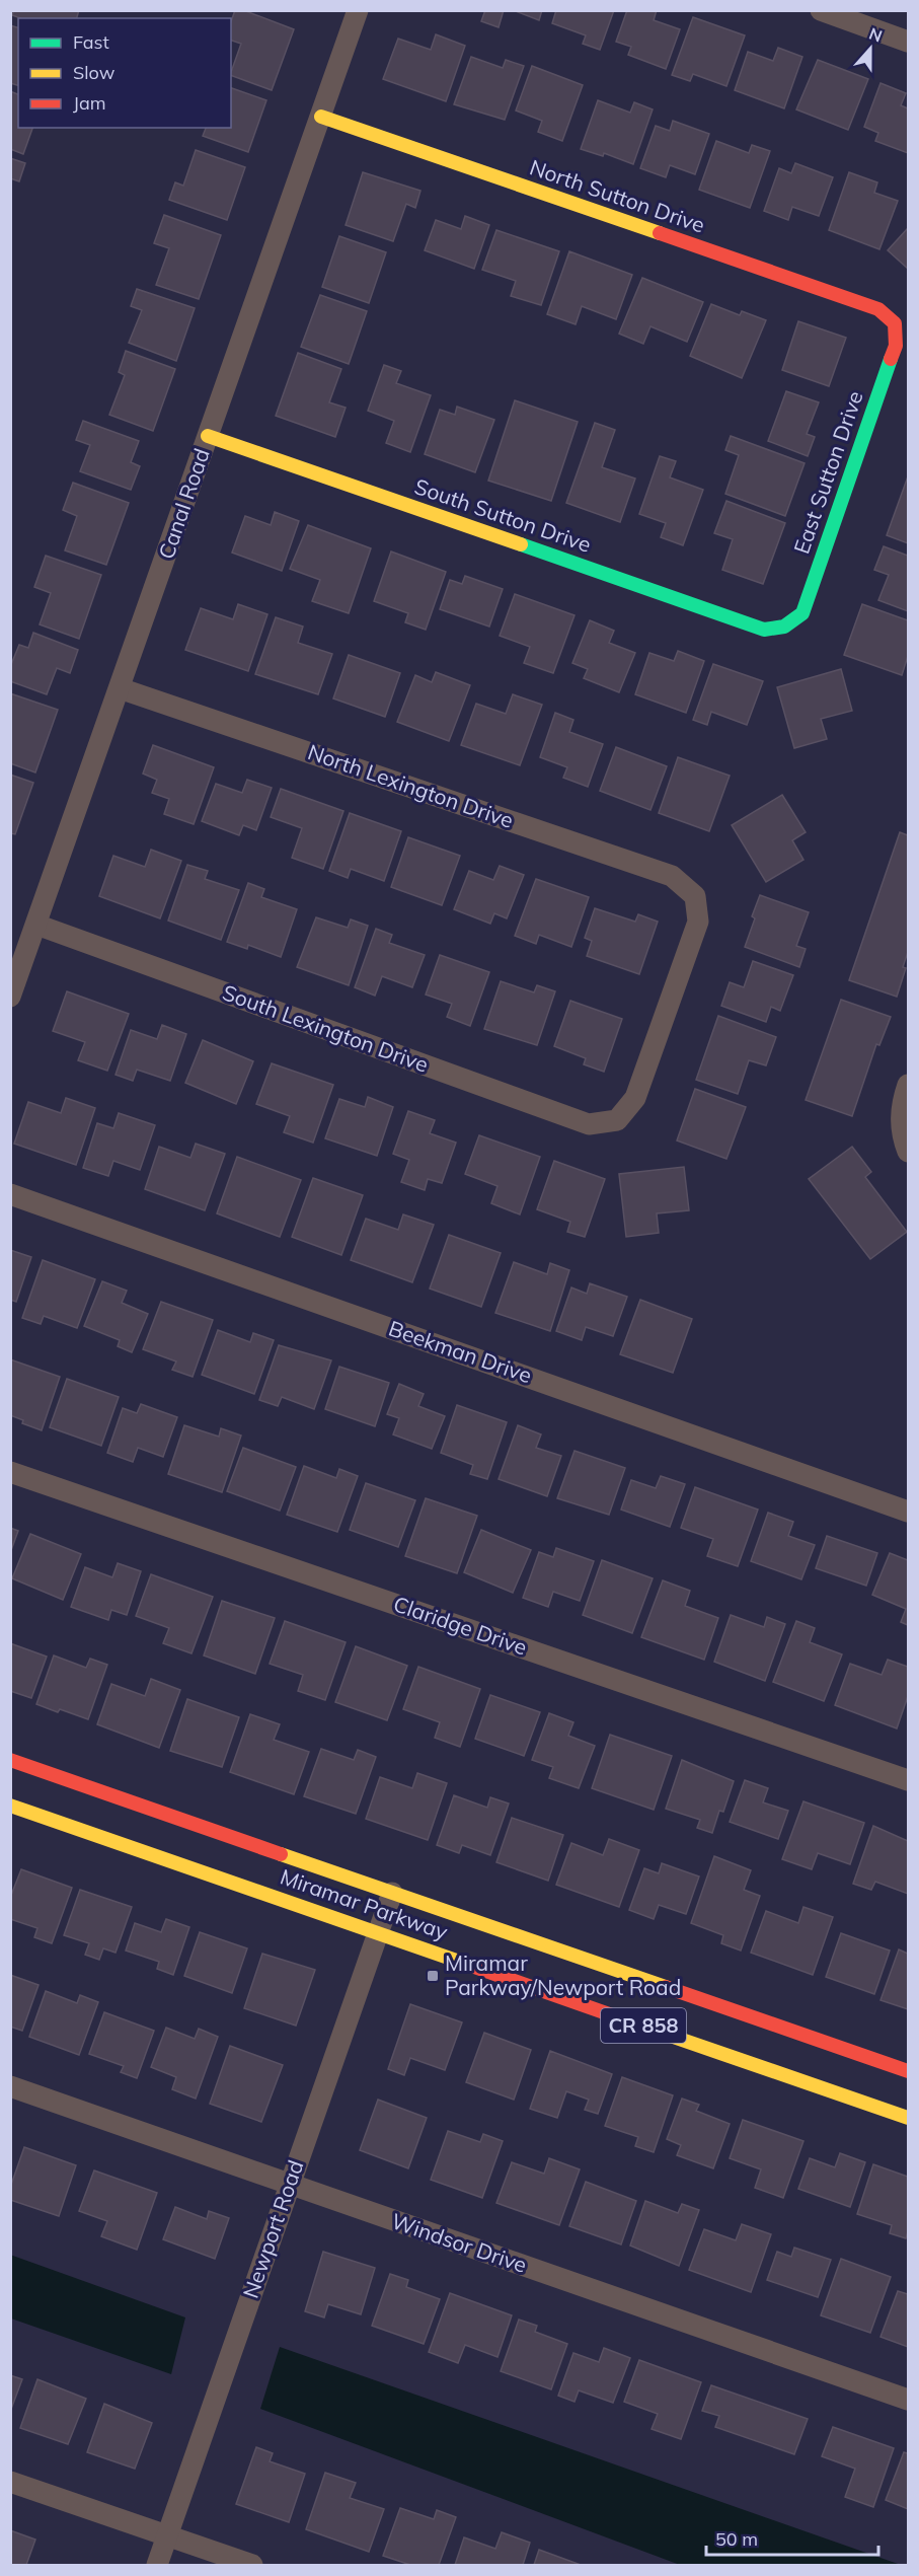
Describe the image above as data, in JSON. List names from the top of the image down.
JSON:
{
  "streets": {
    "main road": [
      "North Sutton Drive",
      "East Sutton Drive",
      "South Sutton Drive",
      "Miramar Parkway",
      "CR 858"
    ],
    "street": [
      "Canal Road",
      "North Lexington Drive",
      "South Lexington Drive",
      "Beekman Drive",
      "Claridge Drive",
      "Newport Road",
      "Windsor Drive"
    ]
  },
  "crossings": [
    ["North Sutton Drive", "East Sutton Drive"],
    ["North Sutton Drive", "Canal Road"],
    ["East Sutton Drive", "South Sutton Drive"],
    ["Canal Road", "South Sutton Drive"],
    ["Canal Road", "North Lexington Drive"],
    ["Canal Road", "South Lexington Drive"],
    ["North Lexington Drive", "South Lexington Drive"],
    ["Miramar Parkway", "Newport Road"],
    ["Newport Road", "Windsor Drive"]
  ],
  "places": {
    "transit": ["Miramar Parkway/Newport Road"]
  },
  "legend": ["Fast", "Slow", "Jam"],
  "scale_bar": "50 m",
  "north": "top"
}
